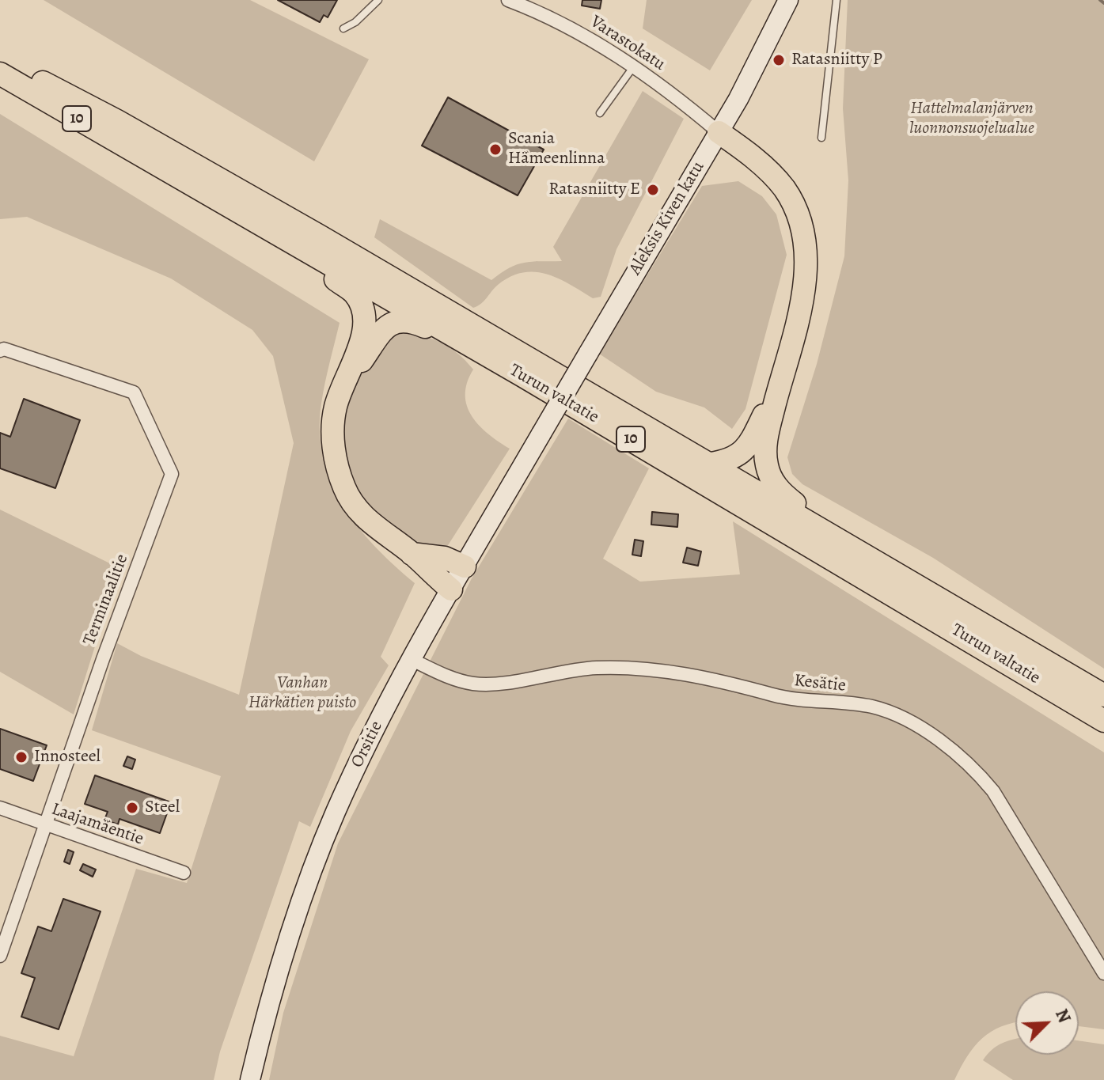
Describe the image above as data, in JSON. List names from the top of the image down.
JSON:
{
  "streets": {
    "highway": ["10", "Turun valtatie"],
    "main road": ["Aleksis Kiven katu", "Orsitie"],
    "street": [
      "Varastokatu",
      "Terminaalitie",
      "Kesätie",
      "Laajamäentie"
    ]
  },
  "crossings": [
    ["Varastokatu", "Aleksis Kiven katu"],
    ["Aleksis Kiven katu", "Orsitie"],
    ["Terminaalitie", "Laajamäentie"],
    ["Kesätie", "Orsitie"]
  ],
  "parks": ["Hattelmalanjärven luonnonsuojelualue", "Vanhan Härkätien puisto"],
  "places": [
    "Ratasniitty P",
    "Scania Hämeenlinna",
    "Ratasniitty E",
    "Innosteel",
    "Steel"
  ],
  "north": "top right"
}
